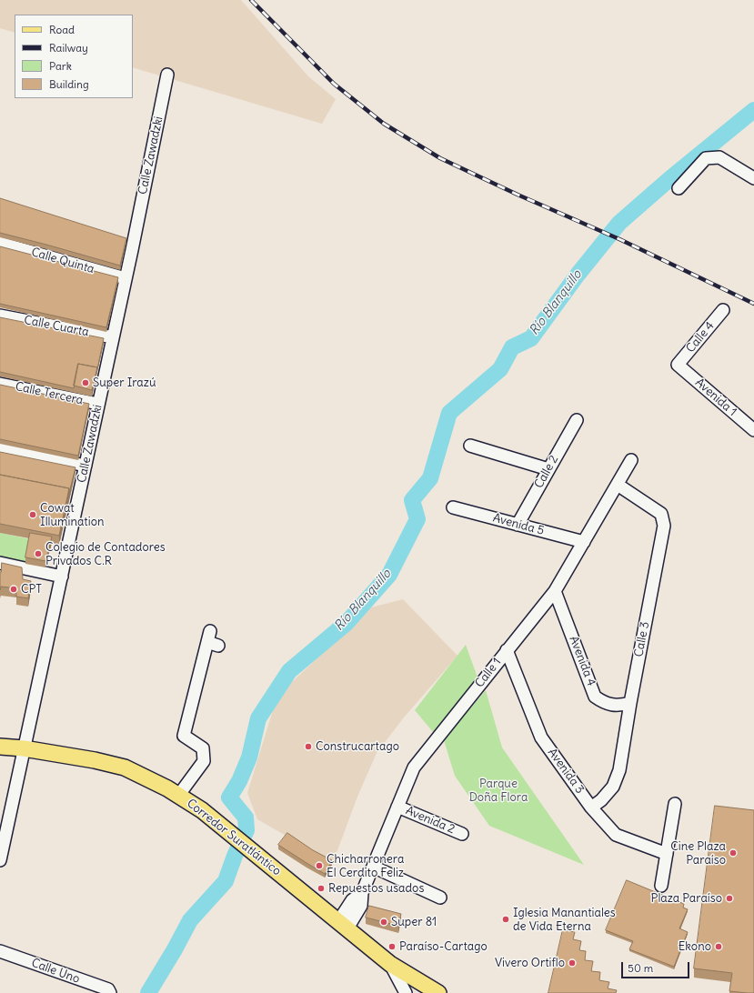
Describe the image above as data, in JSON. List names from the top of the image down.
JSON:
{
  "streets": {
    "main road": ["Corredor Suratlántico"],
    "street": [
      "Calle Zawadzki",
      "Calle Quinta",
      "Calle Cuarta",
      "Calle 4",
      "Calle Tercera",
      "Avenida 1",
      "Calle 2",
      "Avenida 5",
      "Calle 3",
      "Avenida 4",
      "Calle 1",
      "Avenida 3",
      "Avenida 2",
      "Calle Uno"
    ]
  },
  "crossings": [
    ["Calle Zawadzki", "Calle Quinta"],
    ["Calle Zawadzki", "Calle Cuarta"],
    ["Calle Zawadzki", "Calle Tercera"],
    ["Calle Zawadzki", "Corredor Suratlántico"],
    ["Calle 4", "Avenida 1"],
    ["Calle 2", "Avenida 5"],
    ["Avenida 5", "Calle 1"],
    ["Calle 3", "Avenida 4"],
    ["Calle 3", "Calle 1"],
    ["Calle 3", "Avenida 3"],
    ["Avenida 4", "Calle 1"],
    ["Calle 1", "Avenida 3"],
    ["Calle 1", "Avenida 2"],
    ["Calle 1", "Corredor Suratlántico"]
  ],
  "water": ["Río Blanquillo"],
  "parks": ["Parque Doña Flora"],
  "places": [
    "Super Irazú",
    "Cowat Illumination",
    "Colegio de Contadores Privados C.R",
    "CPT",
    "Construcartago",
    "Cine Plaza Paraíso",
    "Chicharronera El Cerdito Feliz",
    "Repuestos usados",
    "Plaza Paraíso",
    "Iglesia Manantiales de Vida Eterna",
    "Super 81",
    "Paraíso-Cartago",
    "Ekono",
    "Vivero Ortiflo"
  ],
  "legend": [
    "Road",
    "Railway",
    "Park",
    "Building"
  ],
  "scale_bar": "50 m"
}
